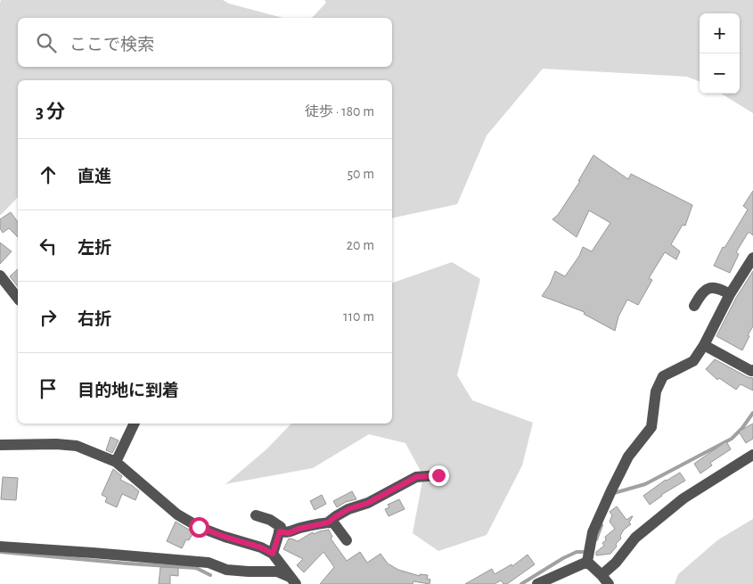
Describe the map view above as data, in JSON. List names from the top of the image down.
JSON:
{
  "page": {
    "map_buttons": ["+", "−"],
    "search": "ここで検索",
    "heading": ["3 分", "徒歩 · 180 m"],
    "list": [
      ["直進", "50 m"],
      ["左折", "20 m"],
      ["右折", "110 m"],
      "目的地に到着"
    ]
  }
}
